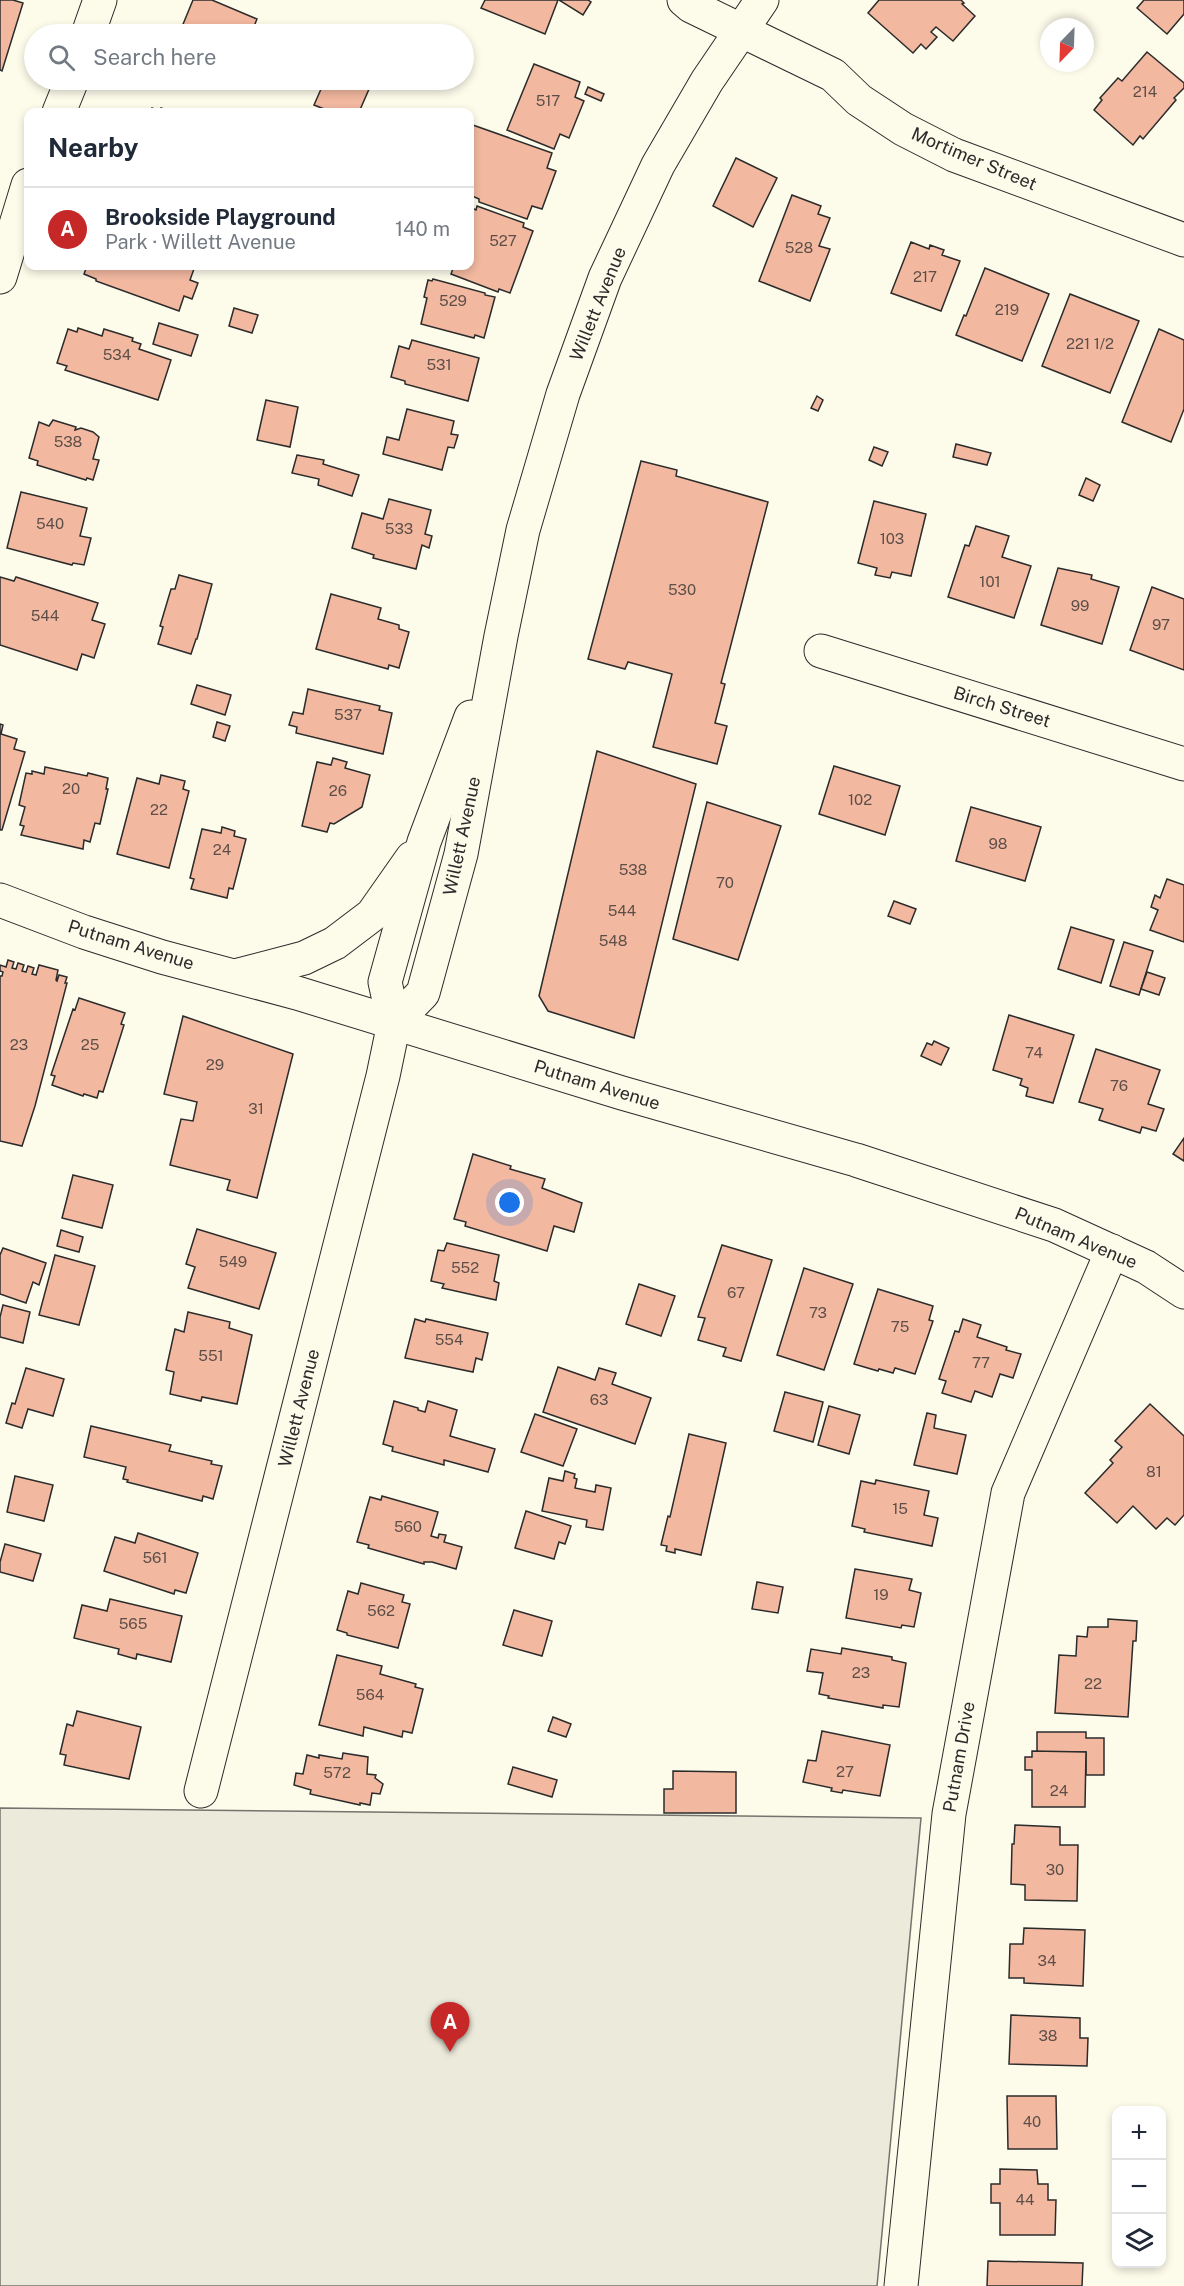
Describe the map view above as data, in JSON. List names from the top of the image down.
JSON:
{
  "streets": {
    "street": [
      "Mortimer Street",
      "Willett Avenue",
      "Birch Street",
      "Putnam Avenue",
      "Putnam Drive"
    ]
  },
  "crossings": [
    ["Mortimer Street", "Willett Avenue"],
    ["Willett Avenue", "Putnam Avenue"],
    ["Putnam Avenue", "Putnam Drive"]
  ],
  "house_numbers": [
    "214",
    "517",
    "527",
    "528",
    "217",
    "529",
    "219",
    "221 1/2",
    "534",
    "531",
    "538",
    "540",
    "533",
    "103",
    "101",
    "530",
    "99",
    "544",
    "97",
    "537",
    "20",
    "26",
    "102",
    "22",
    "98",
    "24",
    "538",
    "70",
    "544",
    "548",
    "23",
    "25",
    "74",
    "29",
    "76",
    "31",
    "549",
    "552",
    "67",
    "73",
    "75",
    "554",
    "551",
    "77",
    "63",
    "81",
    "15",
    "560",
    "561",
    "19",
    "562",
    "565",
    "23",
    "22",
    "564",
    "27",
    "572",
    "24",
    "30",
    "34",
    "38",
    "40",
    "44"
  ],
  "north": "bottom left",
  "page": {
    "search": "Search here",
    "heading": "Nearby",
    "list": [
      {
        "mark": "A",
        "name": "Brookside Playground",
        "note": "Park · Willett Avenue",
        "value": "140 m"
      }
    ],
    "pins": "A",
    "map_buttons": ["+", "−"]
  }
}
